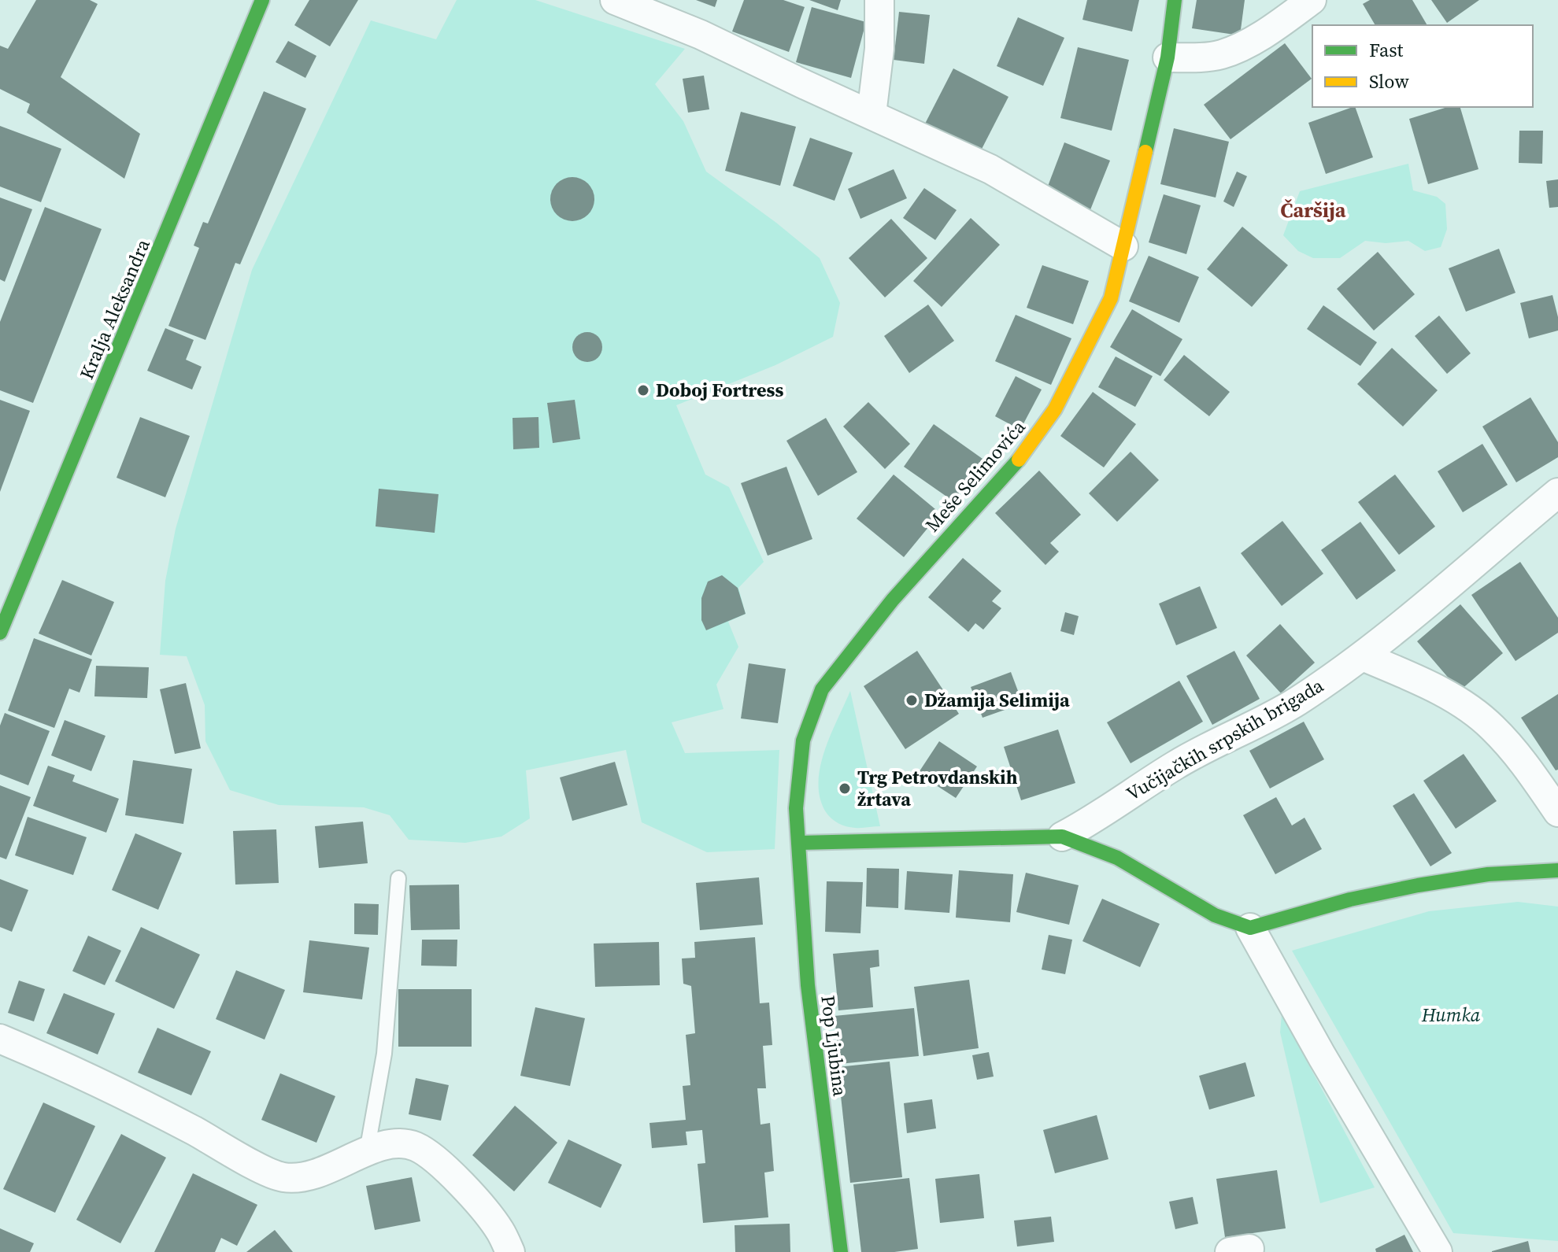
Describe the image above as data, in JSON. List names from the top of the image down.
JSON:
{
  "streets": {
    "street": [
      "Kralja Aleksandra",
      "Meše Selimovića",
      "Vučijačkih srpskih brigada",
      "Pop Ljubina"
    ]
  },
  "crossings": [
    ["Meše Selimovića", "Pop Ljubina"]
  ],
  "districts": ["Čaršija"],
  "parks": ["Humka"],
  "places": ["Doboj Fortress", "Džamija Selimija", "Trg Petrovdanskih žrtava"],
  "legend": ["Fast", "Slow"]
}
